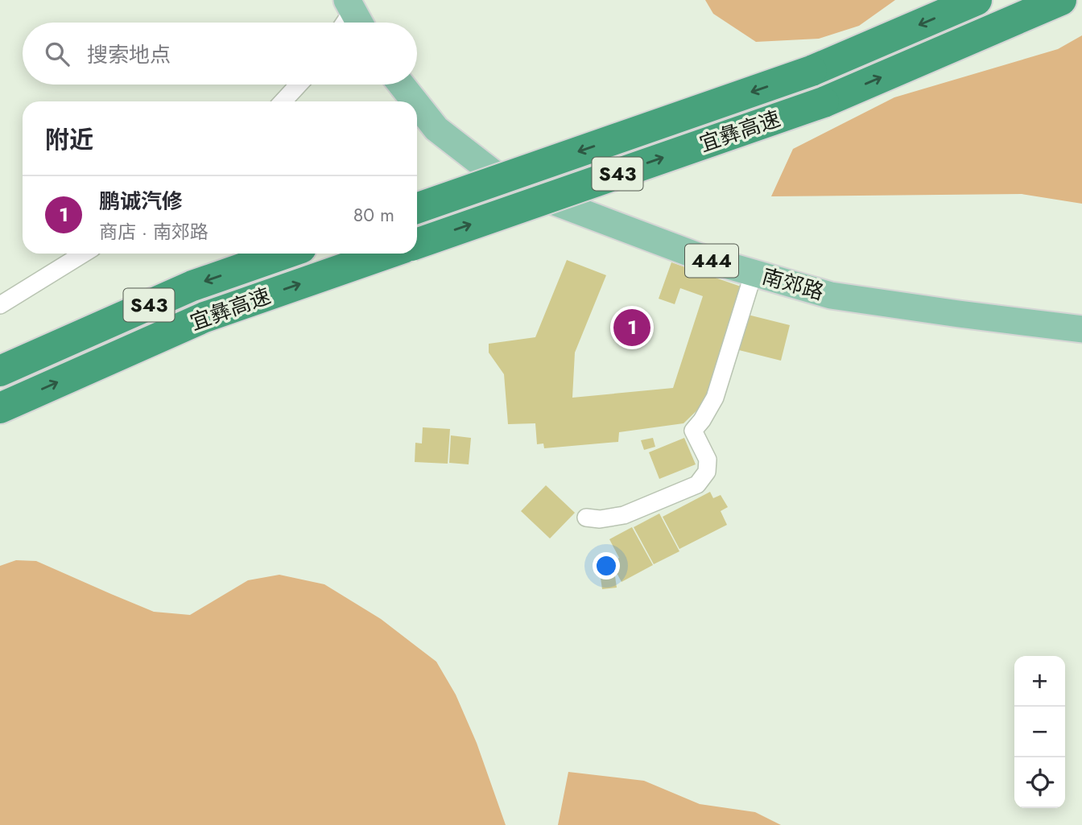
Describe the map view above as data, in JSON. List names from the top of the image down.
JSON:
{
  "streets": {
    "highway": ["宜彝高速", "S43"],
    "main road": ["444", "南郊路"]
  },
  "page": {
    "search": "搜索地点",
    "heading": "附近",
    "list": [
      {
        "mark": "1",
        "name": "鹏诚汽修",
        "note": "商店 · 南郊路",
        "value": "80 m"
      }
    ],
    "pins": "1",
    "map_buttons": ["+", "−"]
  }
}
